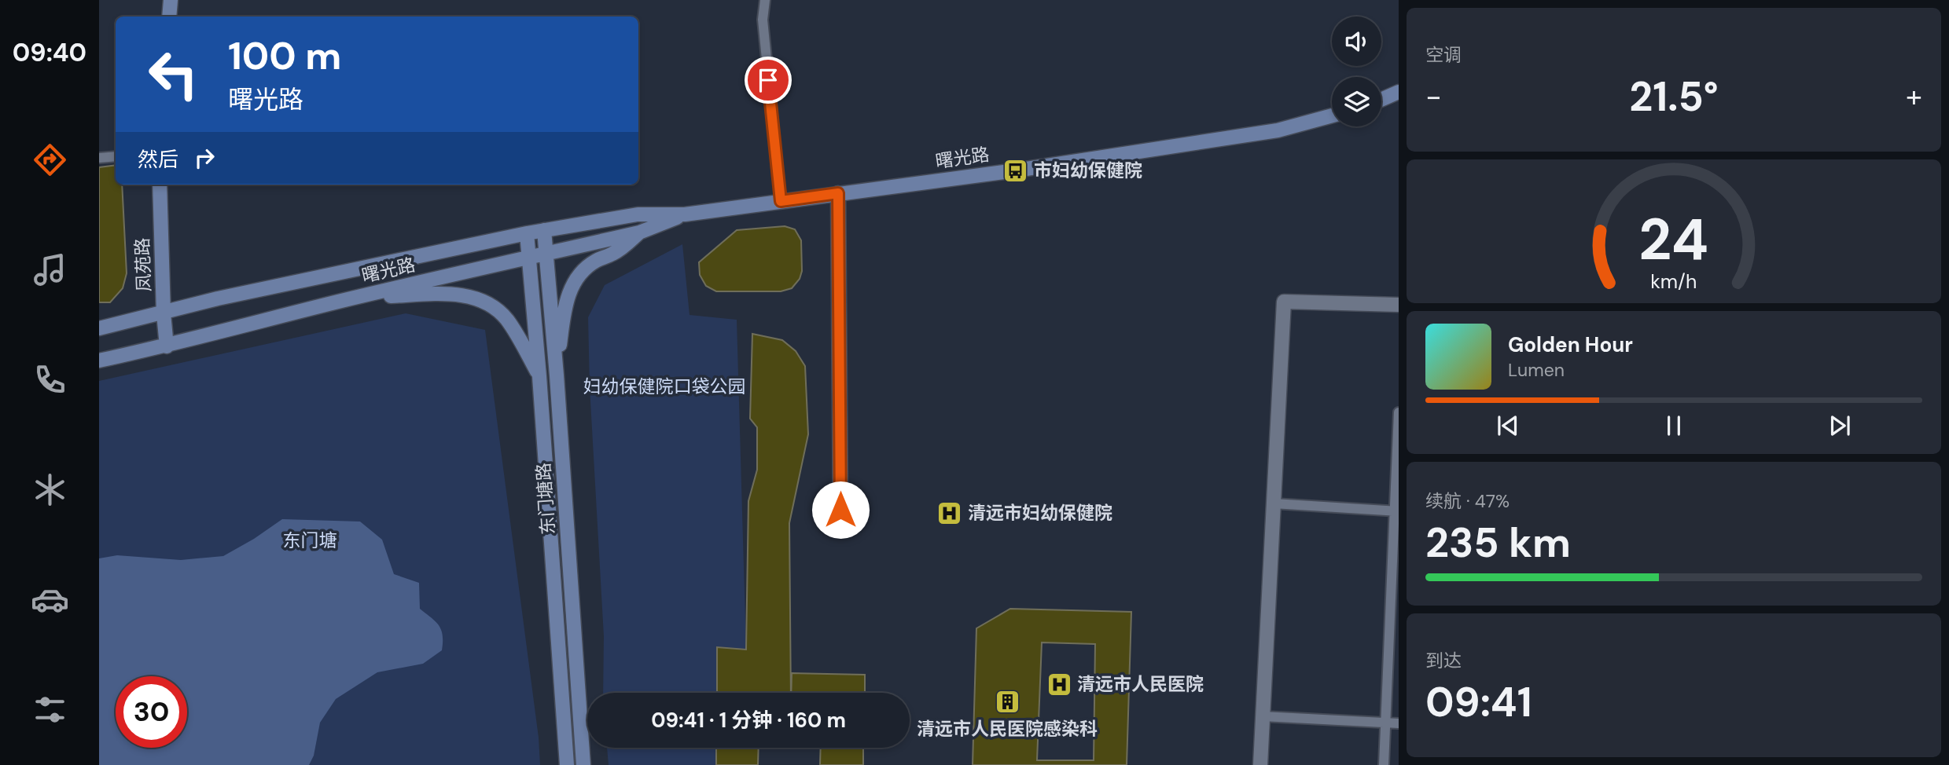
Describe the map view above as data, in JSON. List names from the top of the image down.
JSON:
{
  "streets": {
    "main road": ["曙光路", "凤苑路", "东门塘路"]
  },
  "crossings": [
    ["曙光路", "凤苑路"],
    ["曙光路", "东门塘路"]
  ],
  "parks": ["妇幼保健院口袋公园", "东门塘"],
  "places": {
    "bus stop": ["市妇幼保健院"],
    "hospital": ["清远市妇幼保健院", "清远市人民医院"],
    "building": ["清远市人民医院感染科"]
  },
  "page": {
    "tabs": "09:40",
    "tile": [
      "空调",
      ["续航 · 47%", "235 km"],
      ["到达", "09:41"]
    ],
    "turn": ["100 m", "曙光路"],
    "heat": ["−", "21.5°", "+"],
    "then": "然后",
    "song": ["Golden Hour", "Lumen"],
    "limit": "30",
    "trip": "09:41 · 1 分钟 · 160 m",
    "gauge": ["24", "km/h"]
  }
}
